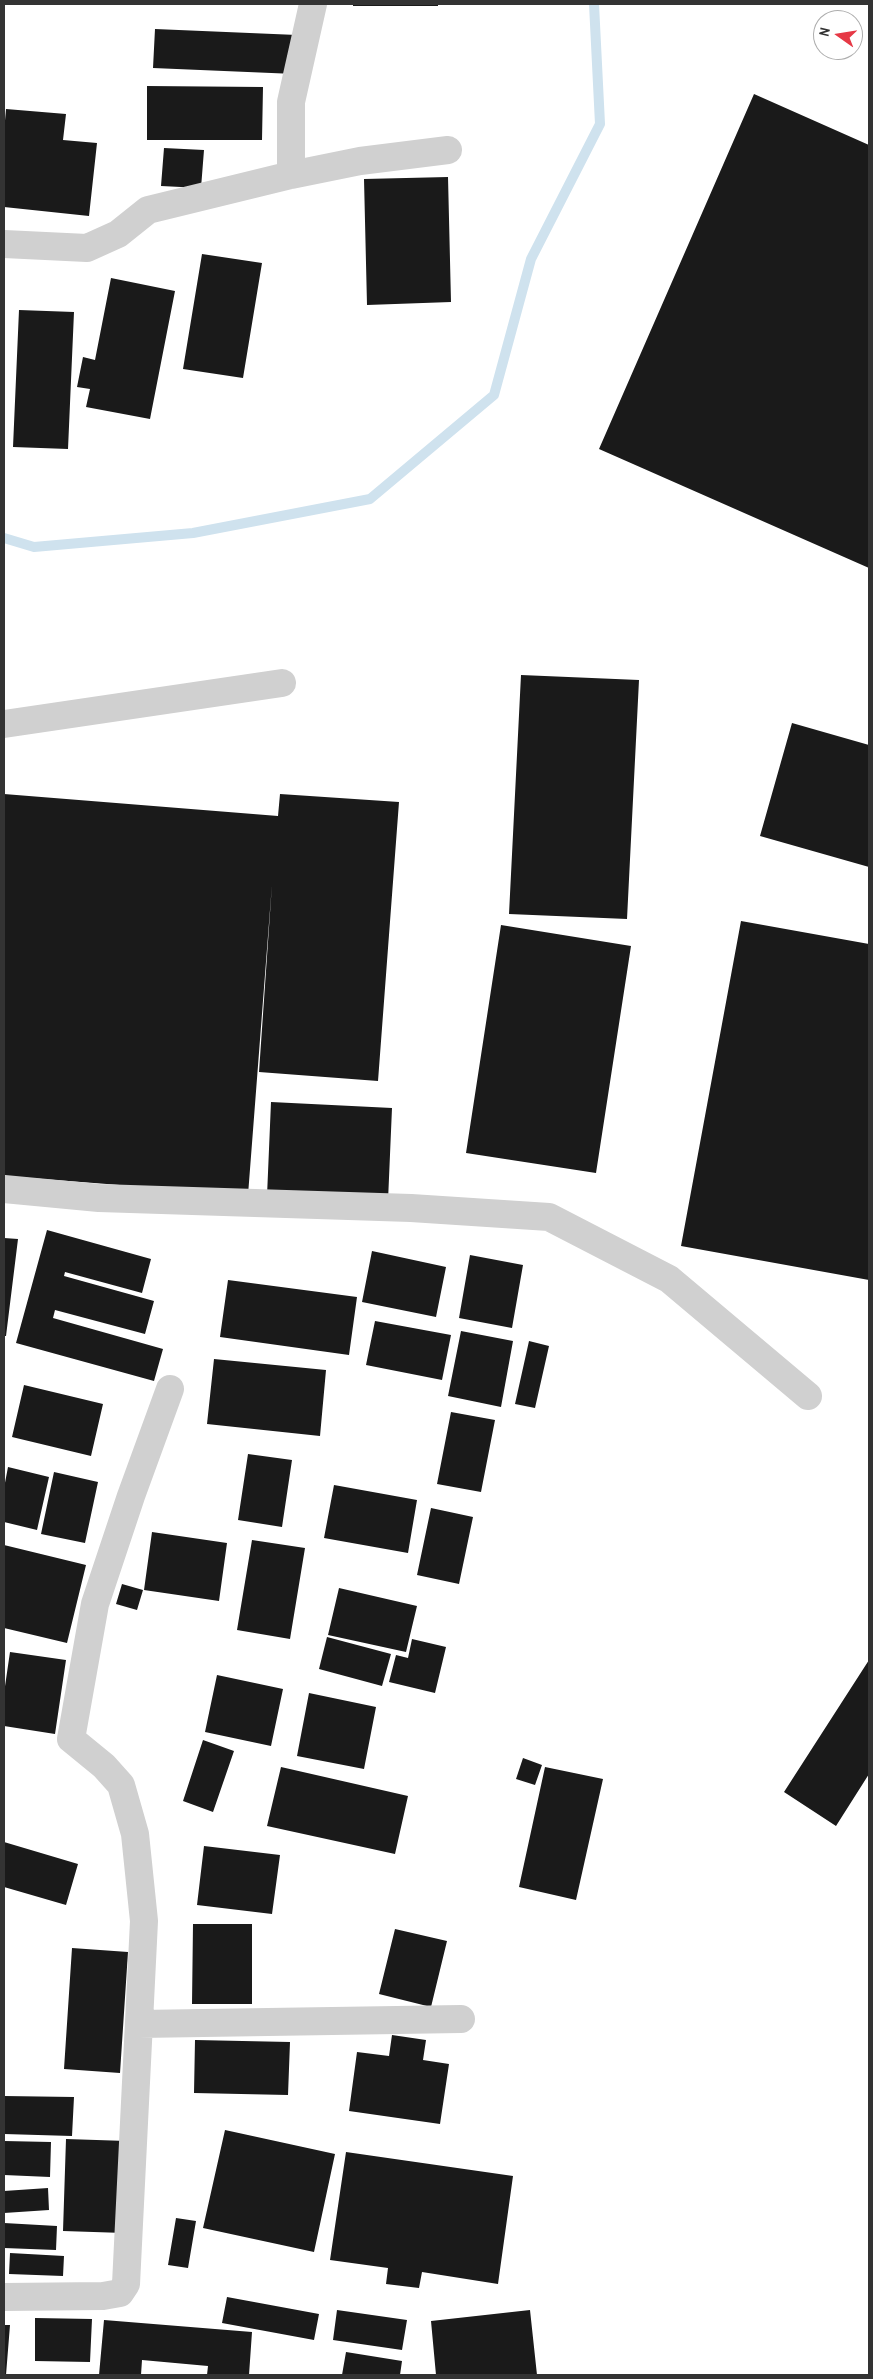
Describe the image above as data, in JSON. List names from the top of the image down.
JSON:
{
  "north": "left"
}
